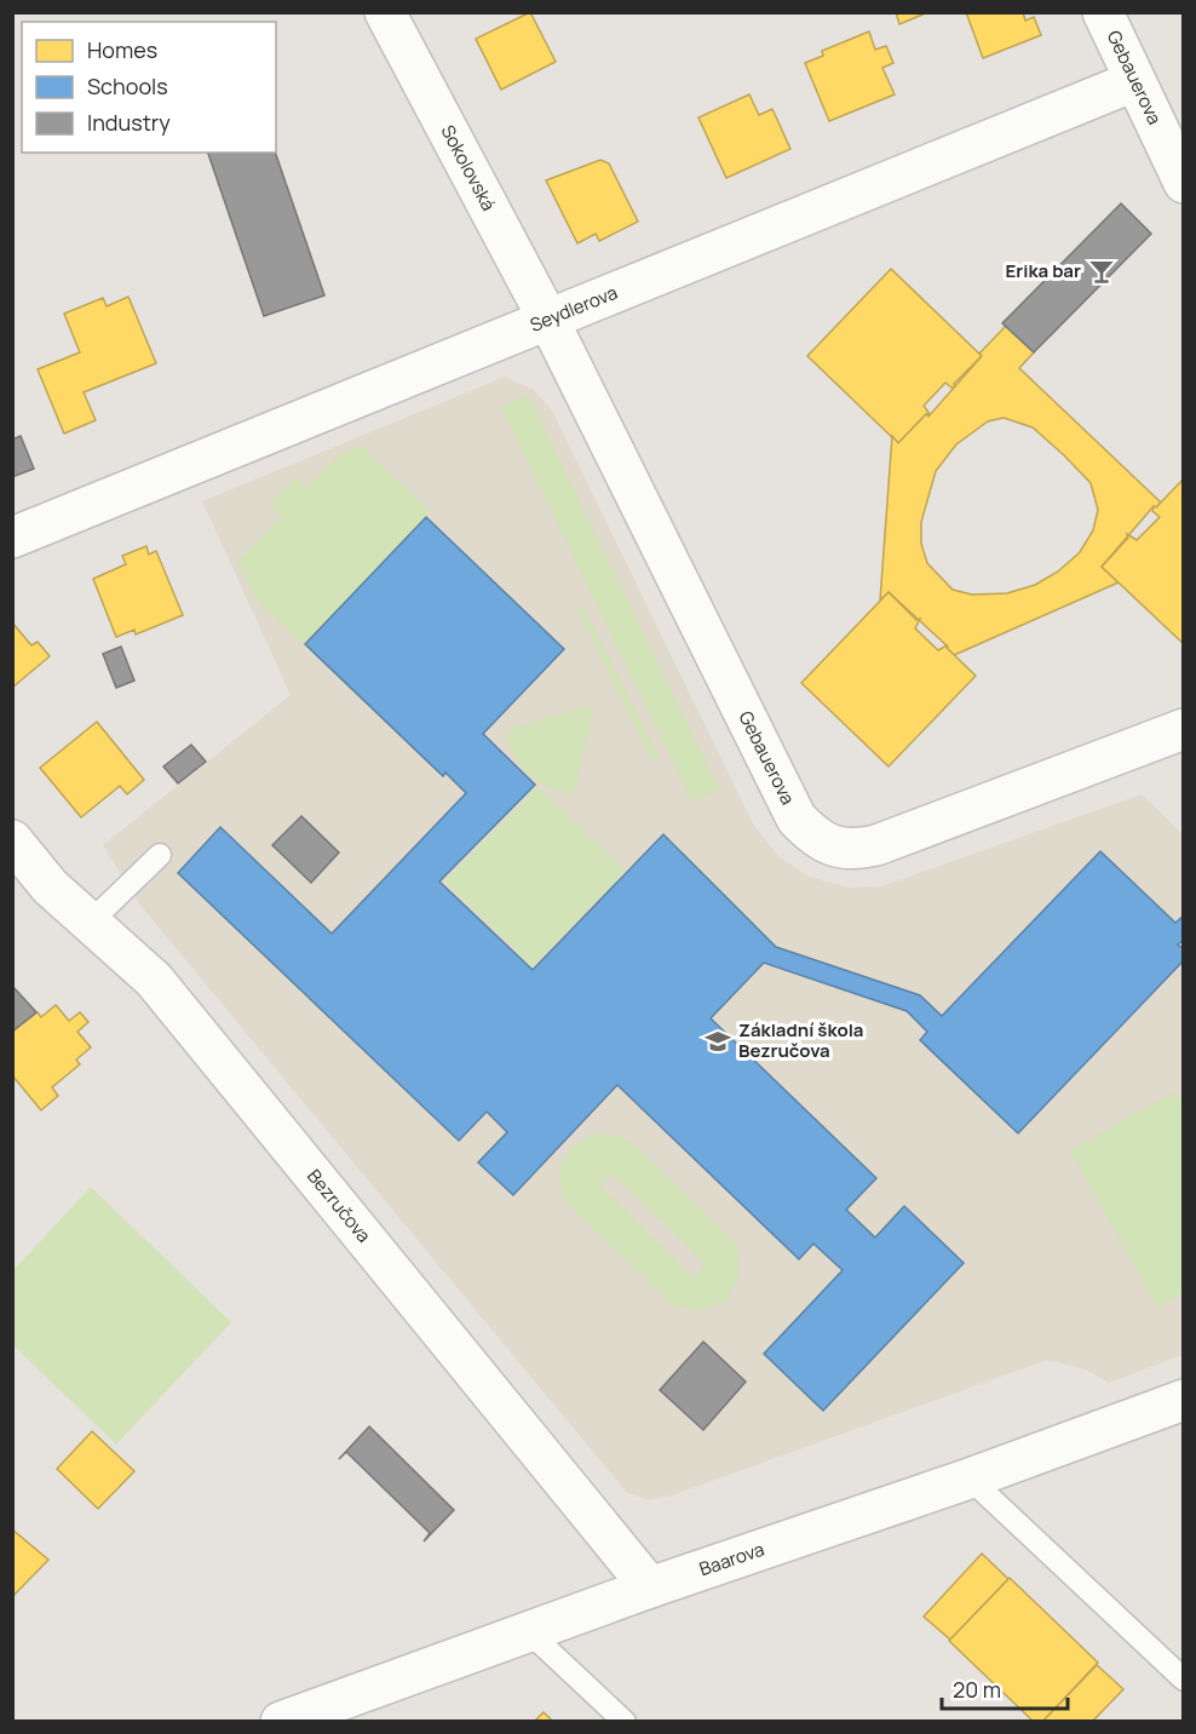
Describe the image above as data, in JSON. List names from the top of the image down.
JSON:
{
  "streets": {
    "street": [
      "Gebauerova",
      "Sokolovská",
      "Seydlerova",
      "Bezručova",
      "Baarova"
    ]
  },
  "crossings": [
    ["Gebauerova", "Sokolovská"],
    ["Gebauerova", "Seydlerova"],
    ["Sokolovská", "Seydlerova"],
    ["Bezručova", "Baarova"]
  ],
  "places": {
    "bar": ["Erika bar"],
    "school or university": ["Základní škola Bezručova"]
  },
  "legend": ["Homes", "Schools", "Industry"],
  "scale_bar": "20 m"
}
